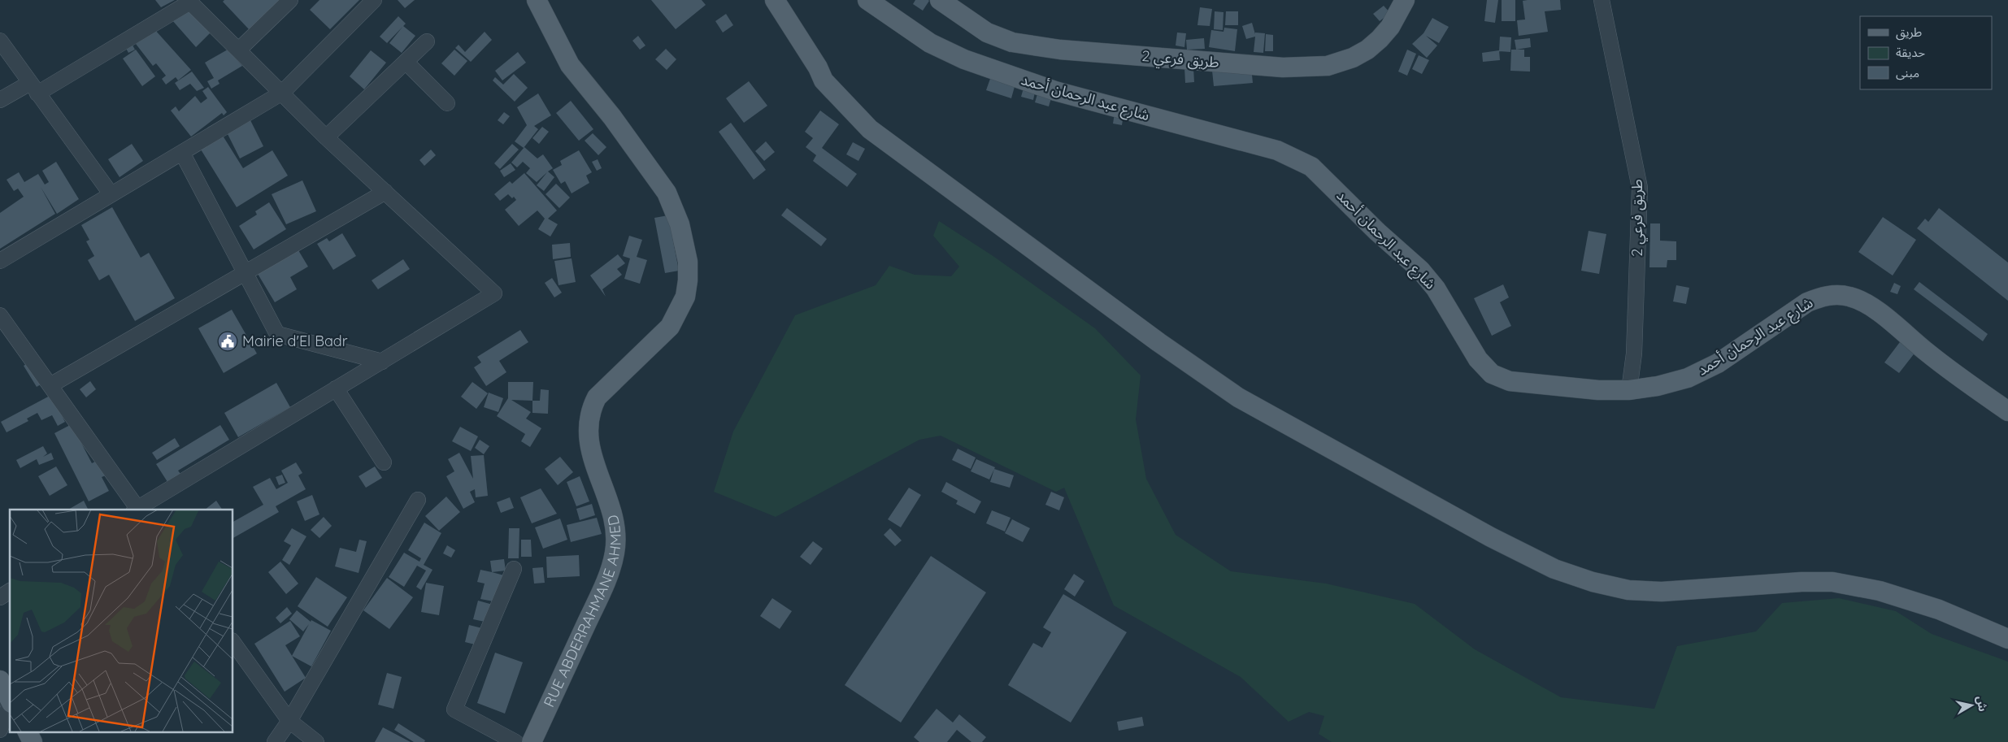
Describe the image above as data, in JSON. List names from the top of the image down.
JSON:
{
  "streets": {
    "main road": ["طريق فرعي 2", "شارع عبد الرحمان أحمد", "RUE ABDERRAHMANE AHMED"]
  },
  "crossings": [
    ["طريق فرعي 2", "شارع عبد الرحمان أحمد"]
  ],
  "places": {
    "public building": ["Mairie d'El Badr"]
  },
  "legend": ["طريق", "حديقة", "مبنى"],
  "north": "right"
}
